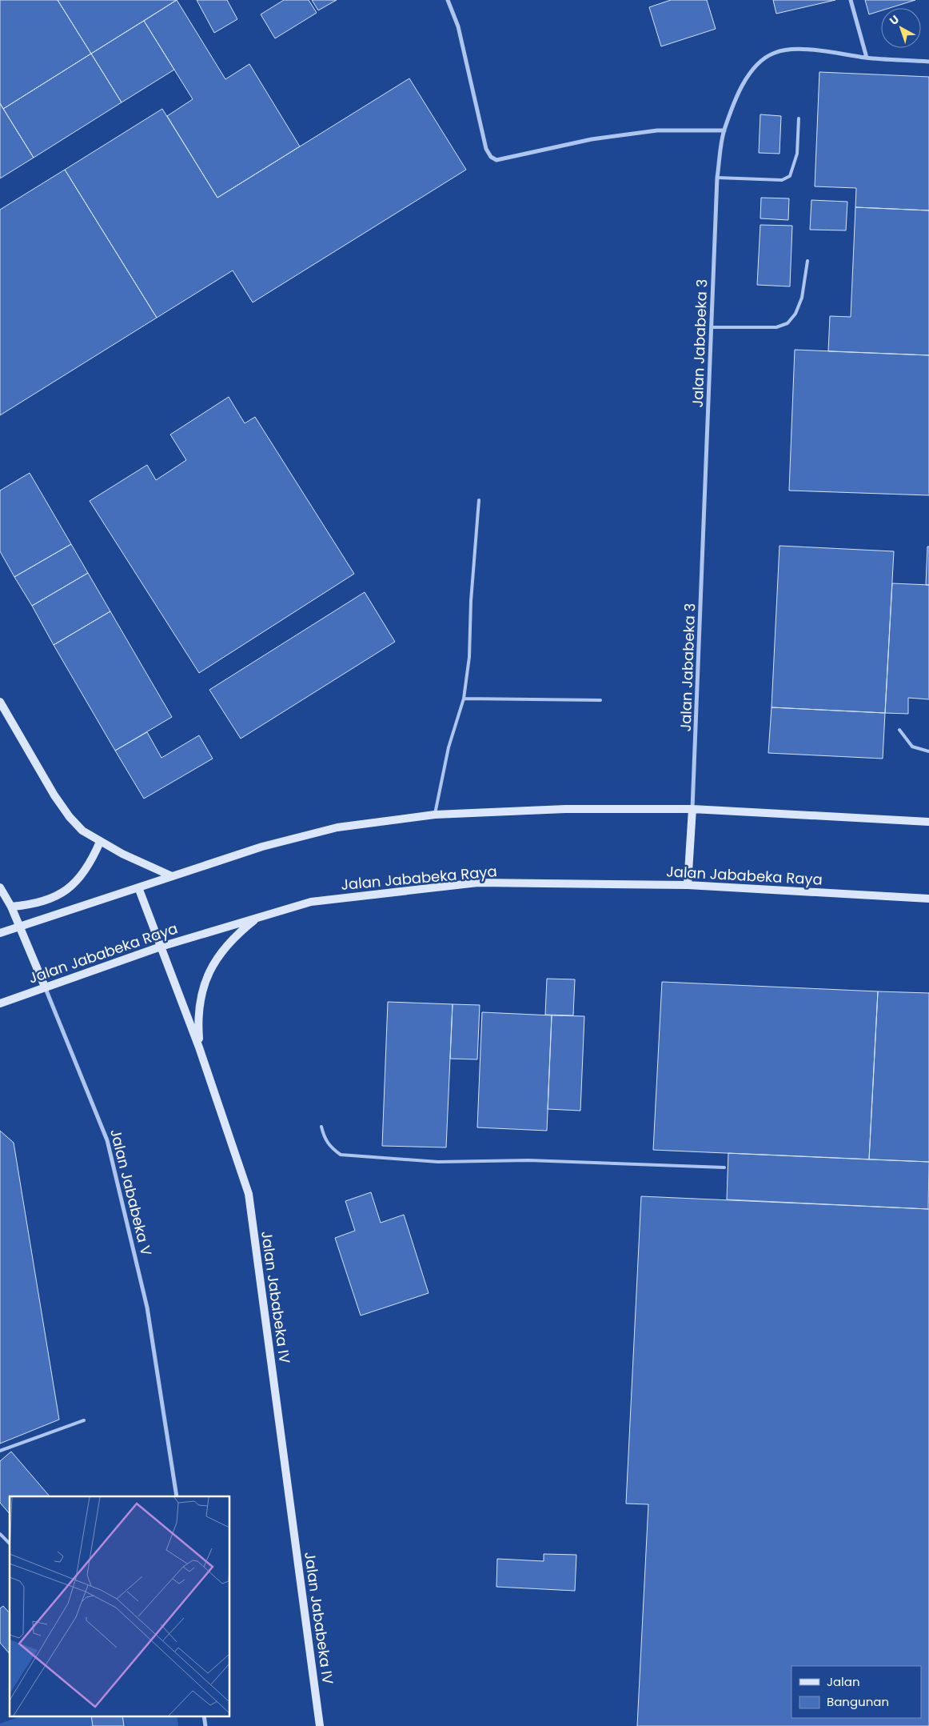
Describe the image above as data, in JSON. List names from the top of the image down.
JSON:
{
  "streets": {
    "main road": ["Jalan Jababeka Raya", "Jalan Jababeka V", "Jalan Jababeka IV"],
    "street": ["Jalan Jababeka 3"]
  },
  "crossings": [
    ["Jalan Jababeka Raya", "Jalan Jababeka V"],
    ["Jalan Jababeka Raya", "Jalan Jababeka IV"]
  ],
  "legend": ["Jalan", "Bangunan"],
  "north": "top left"
}
